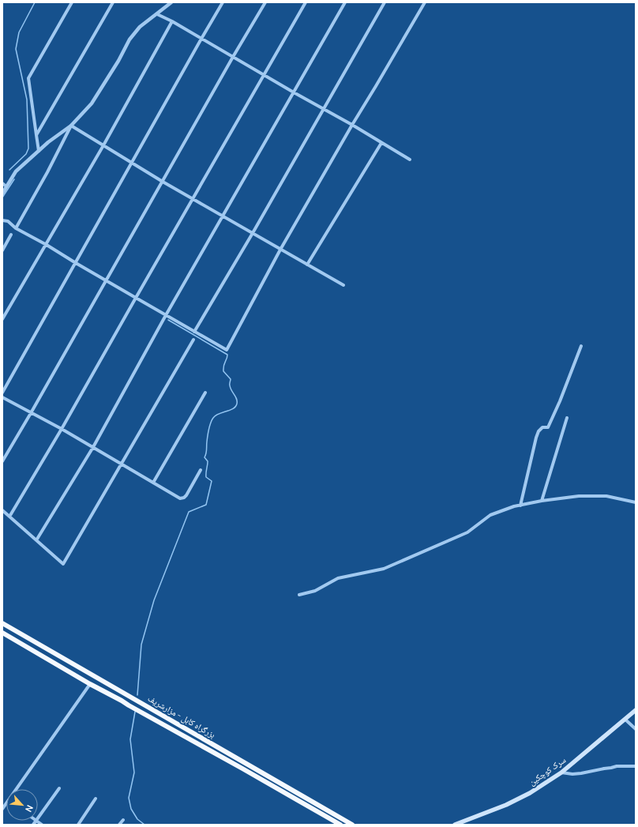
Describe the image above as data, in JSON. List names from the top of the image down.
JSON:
{
  "streets": {
    "highway": ["بزرگراه کابل - مزارشریف"],
    "main road": ["سرک کوچکین"]
  },
  "north": "bottom right"
}
